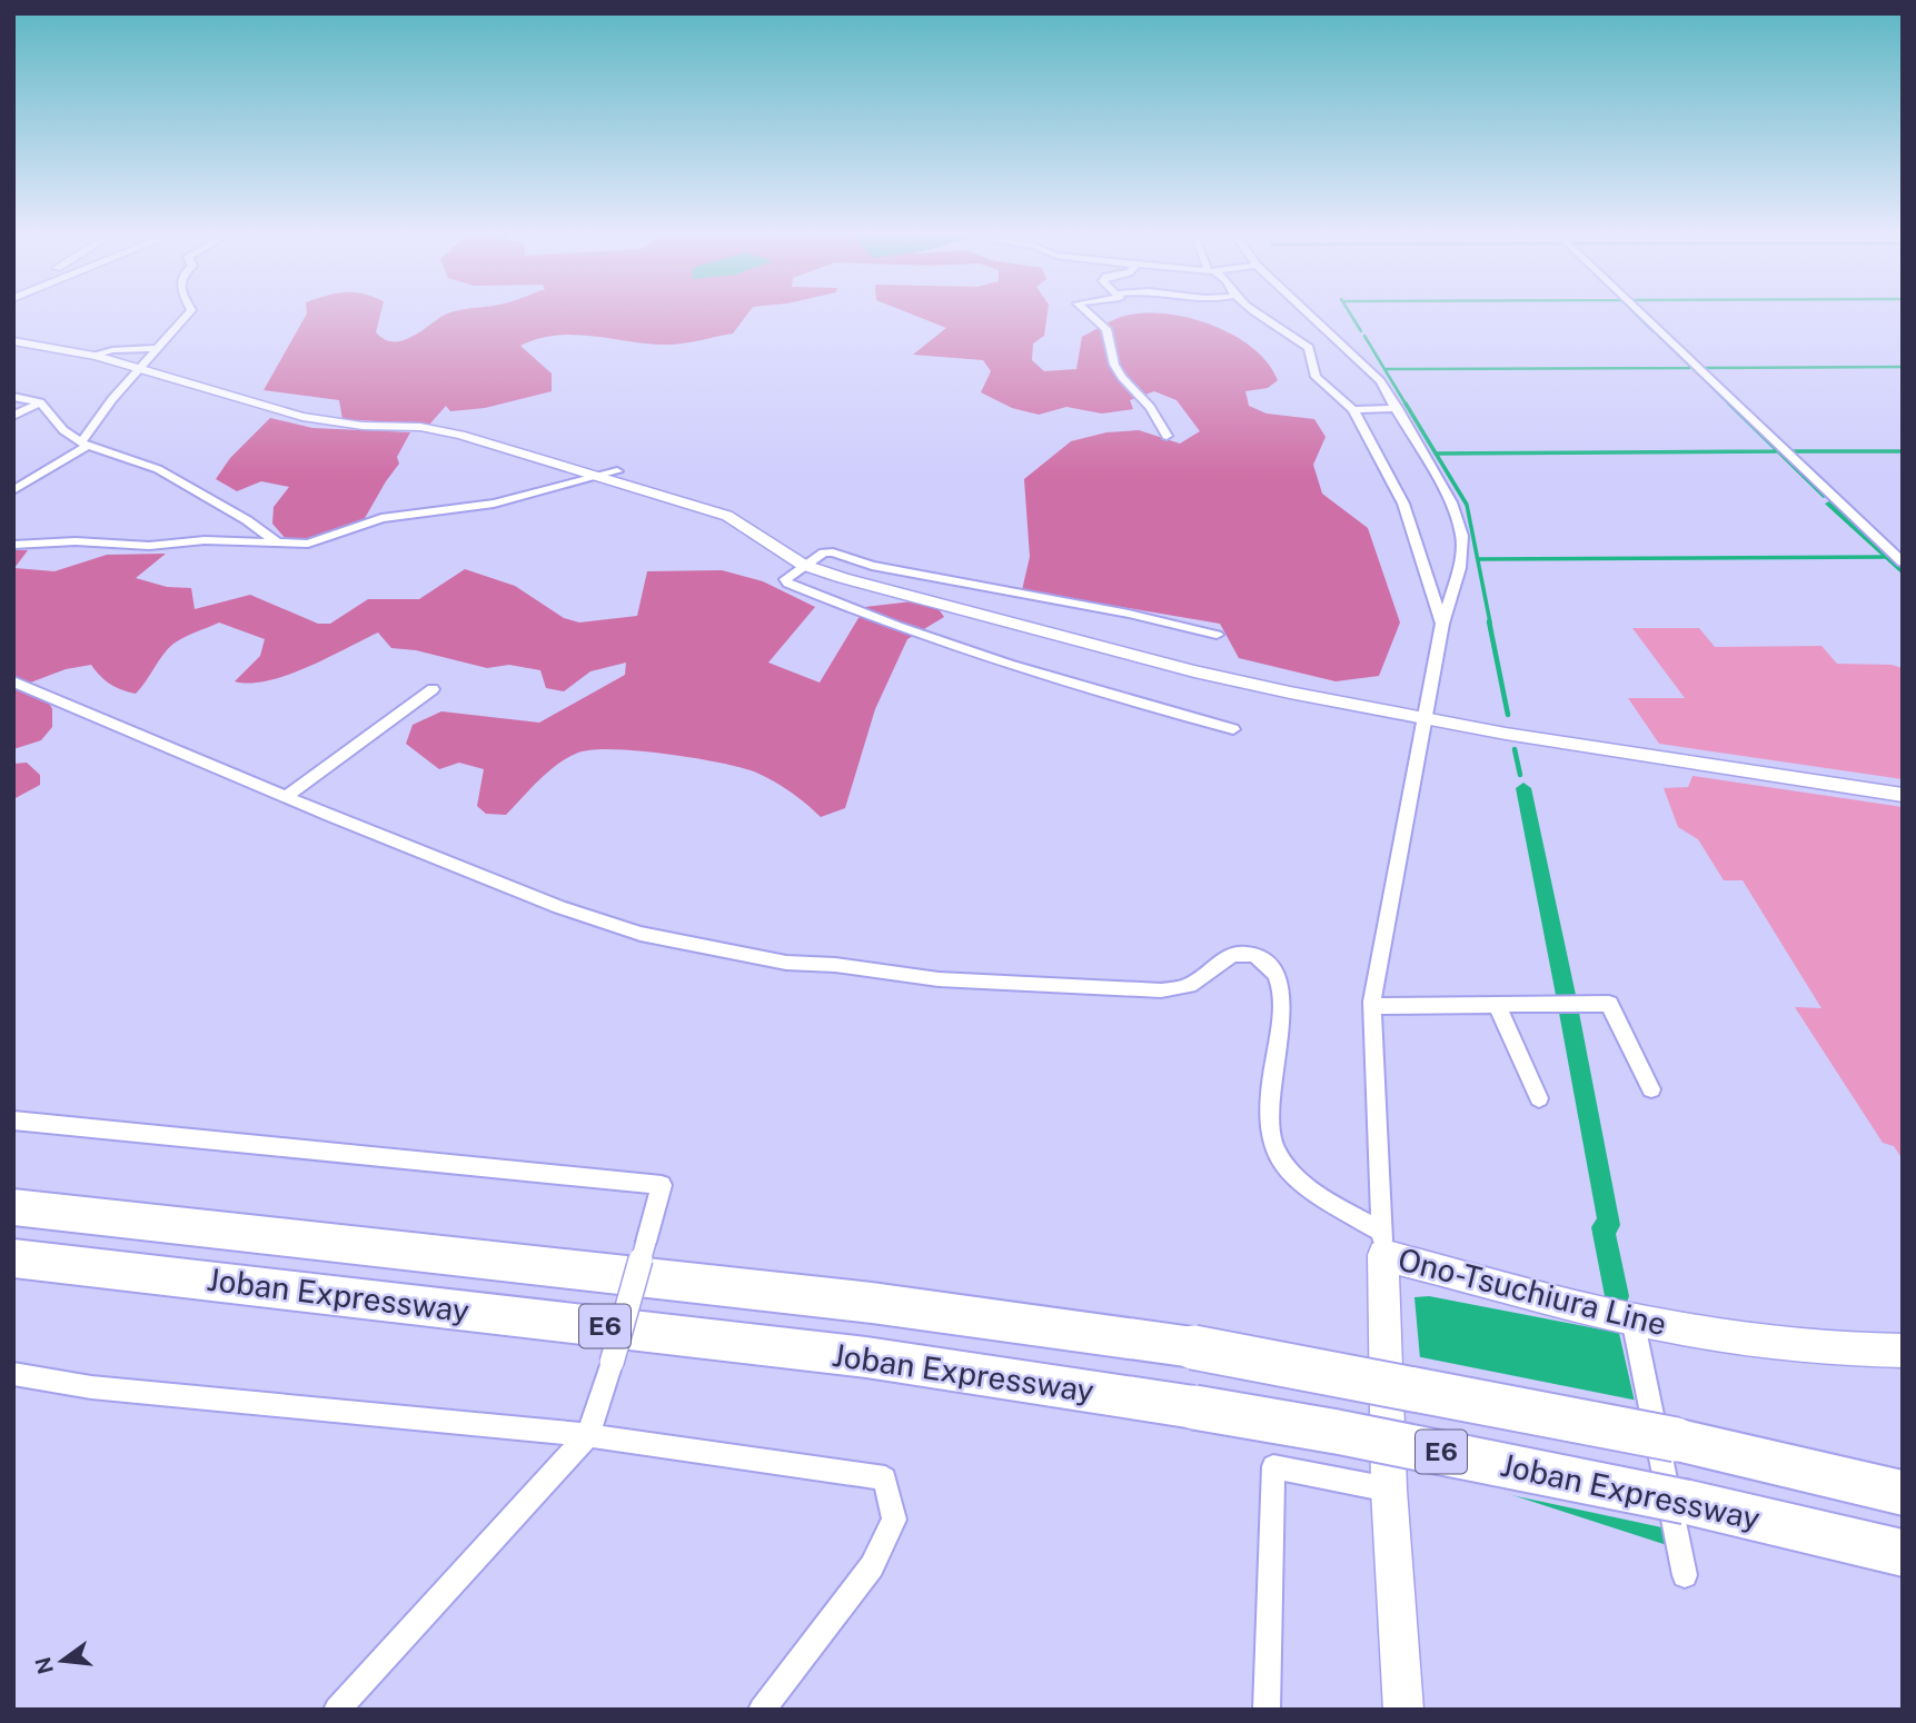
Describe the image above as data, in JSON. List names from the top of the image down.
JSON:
{
  "streets": {
    "highway": ["Joban Expressway", "E6"],
    "main road": ["Ono-Tsuchiura Line"]
  },
  "north": "left"
}
